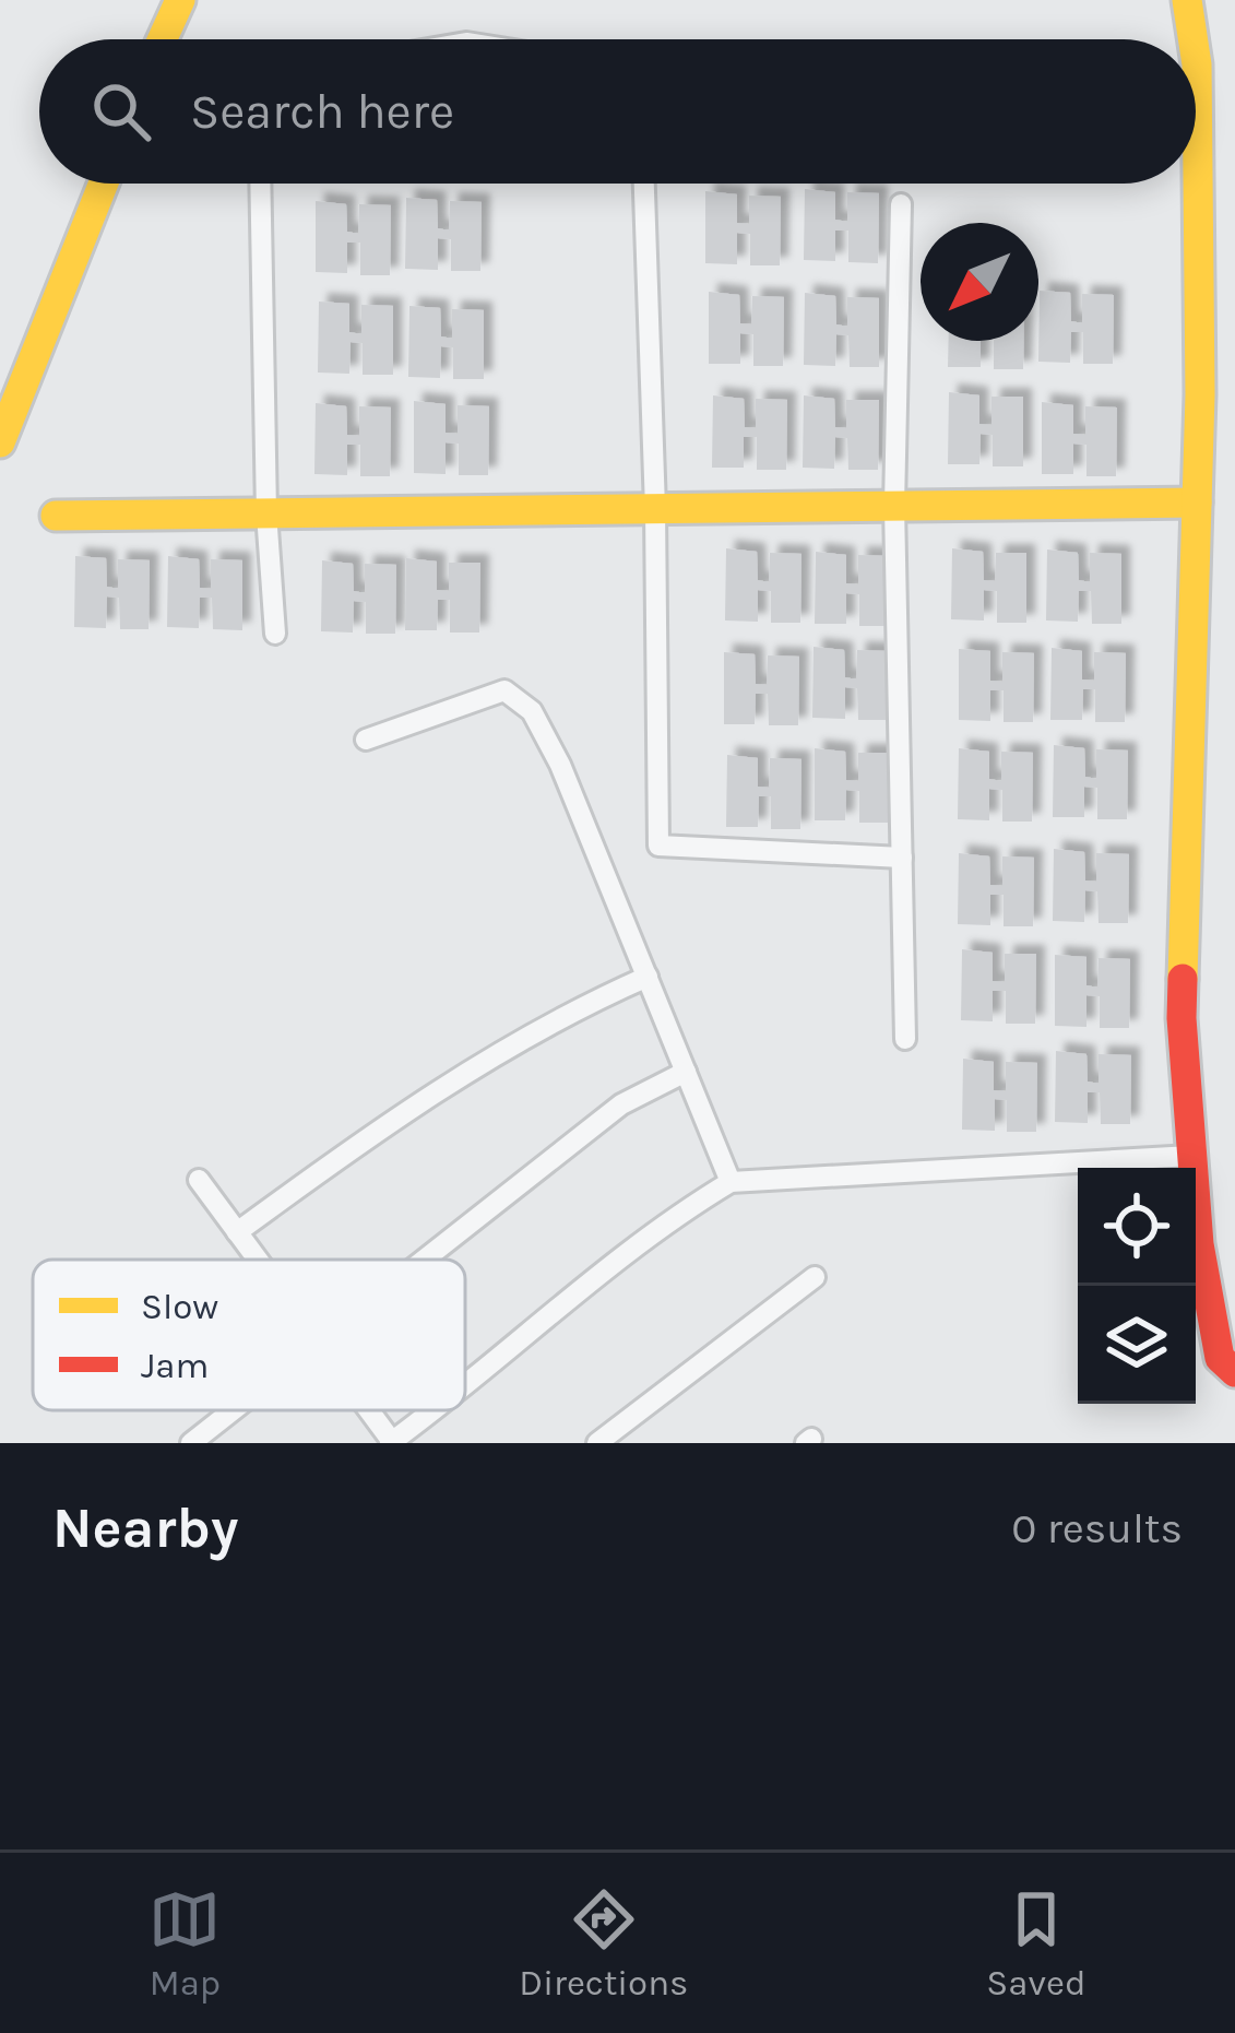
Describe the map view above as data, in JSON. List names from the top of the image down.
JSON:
{
  "legend": ["Slow", "Jam"],
  "north": "bottom left",
  "page": {
    "search": "Search here",
    "heading": ["Nearby", "0 results"],
    "nav": ["Map", "Directions", "Saved"]
  }
}
